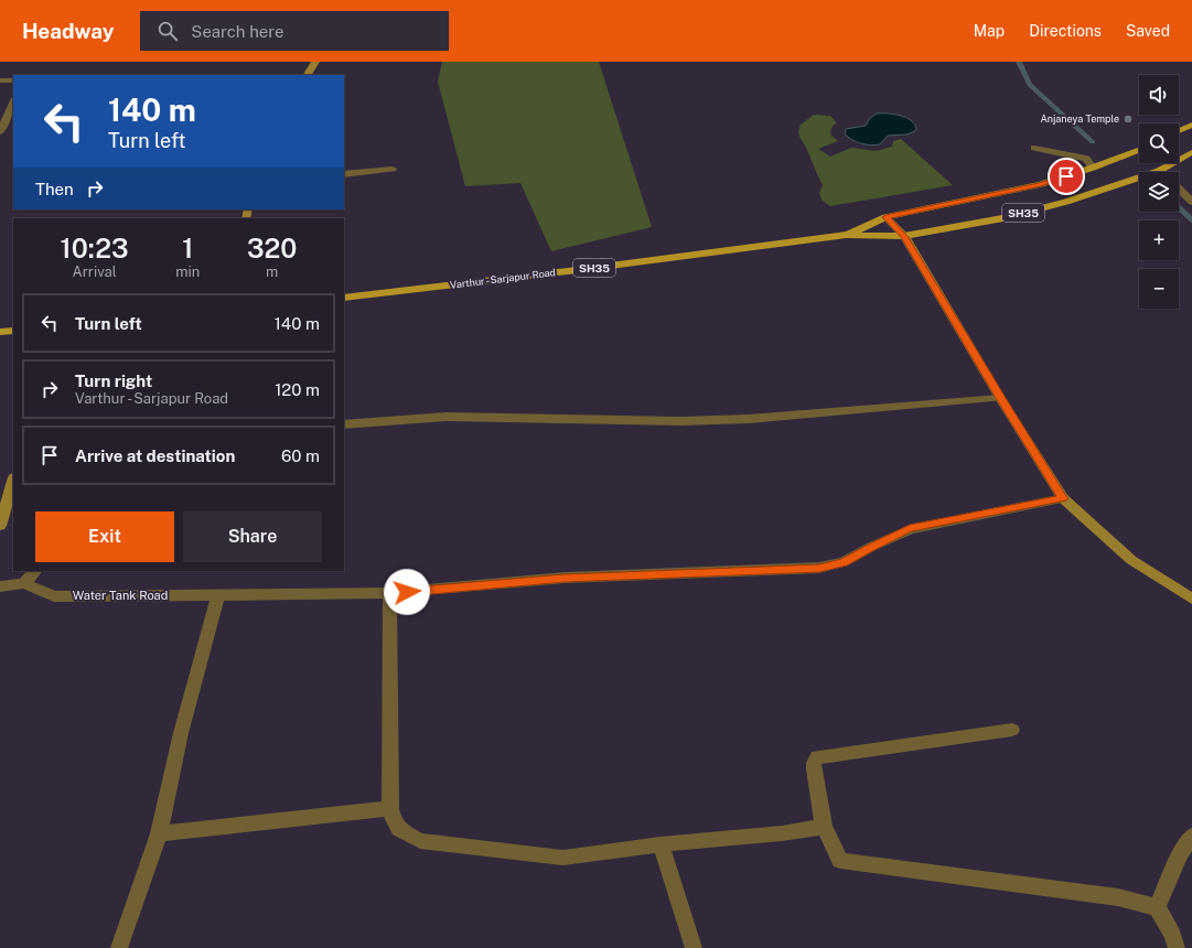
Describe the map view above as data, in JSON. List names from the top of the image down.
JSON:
{
  "streets": {
    "main road": ["SH35", "Varthur - Sarjapur Road"],
    "street": ["Water Tank Road"]
  },
  "places": ["Anjaneya Temple"],
  "page": {
    "header": "Headway",
    "search": "Search here",
    "nav": ["Map", "Directions", "Saved"],
    "map_buttons": ["+", "−"],
    "turn": ["140 m", "Turn left"],
    "then": "Then",
    "eta": [
      "10:23",
      "Arrival",
      "1",
      "min",
      "320",
      "m"
    ],
    "list": [
      {
        "name": "Turn left",
        "value": "140 m"
      },
      {
        "name": "Turn right",
        "note": "Varthur - Sarjapur Road",
        "value": "120 m"
      },
      {
        "name": "Arrive at destination",
        "value": "60 m"
      }
    ],
    "buttons": ["Exit", "Share"]
  }
}
